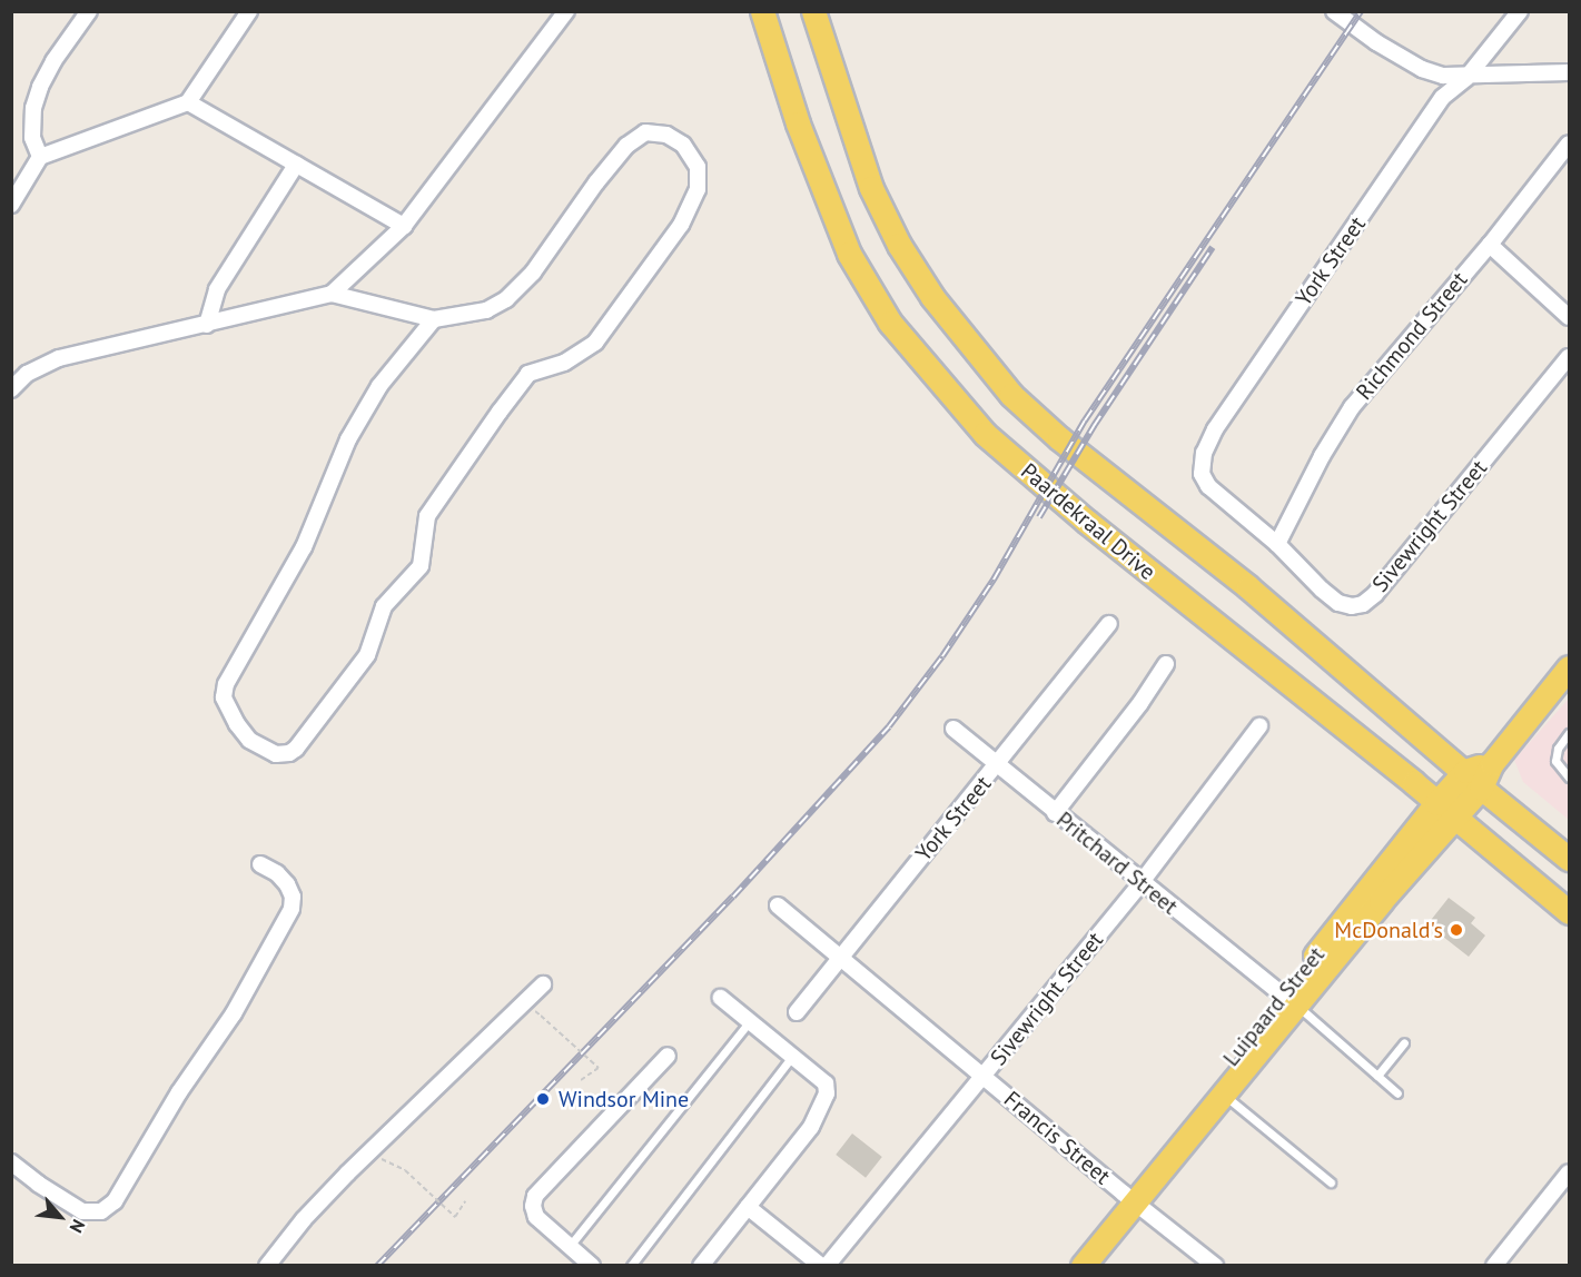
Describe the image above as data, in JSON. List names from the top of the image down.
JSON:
{
  "streets": {
    "main road": ["Paardekraal Drive", "Luipaard Street"],
    "street": [
      "York Street",
      "Richmond Street",
      "Sivewright Street",
      "Pritchard Street",
      "Francis Street"
    ]
  },
  "crossings": [
    ["York Street", "Sivewright Street"],
    ["York Street", "Pritchard Street"],
    ["York Street", "Francis Street"],
    ["Richmond Street", "Sivewright Street"],
    ["Paardekraal Drive", "Luipaard Street"],
    ["Sivewright Street", "Pritchard Street"],
    ["Sivewright Street", "Francis Street"],
    ["Pritchard Street", "Luipaard Street"],
    ["Luipaard Street", "Francis Street"]
  ],
  "places": ["McDonald's", "Windsor Mine"],
  "north": "bottom right"
}
